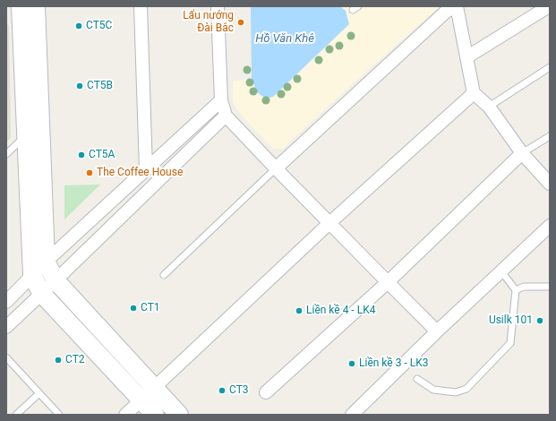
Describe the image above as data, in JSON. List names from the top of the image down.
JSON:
{
  "water": ["Hồ Văn Khê"],
  "places": [
    "Lẩu nướng Đài Bắc",
    "CT5C",
    "CT5B",
    "CT5A",
    "The Coffee House",
    "CT1",
    "Liền kề 4 - LK4",
    "Usilk 101",
    "CT2",
    "Liền kề 3 - LK3",
    "CT3"
  ]
}
